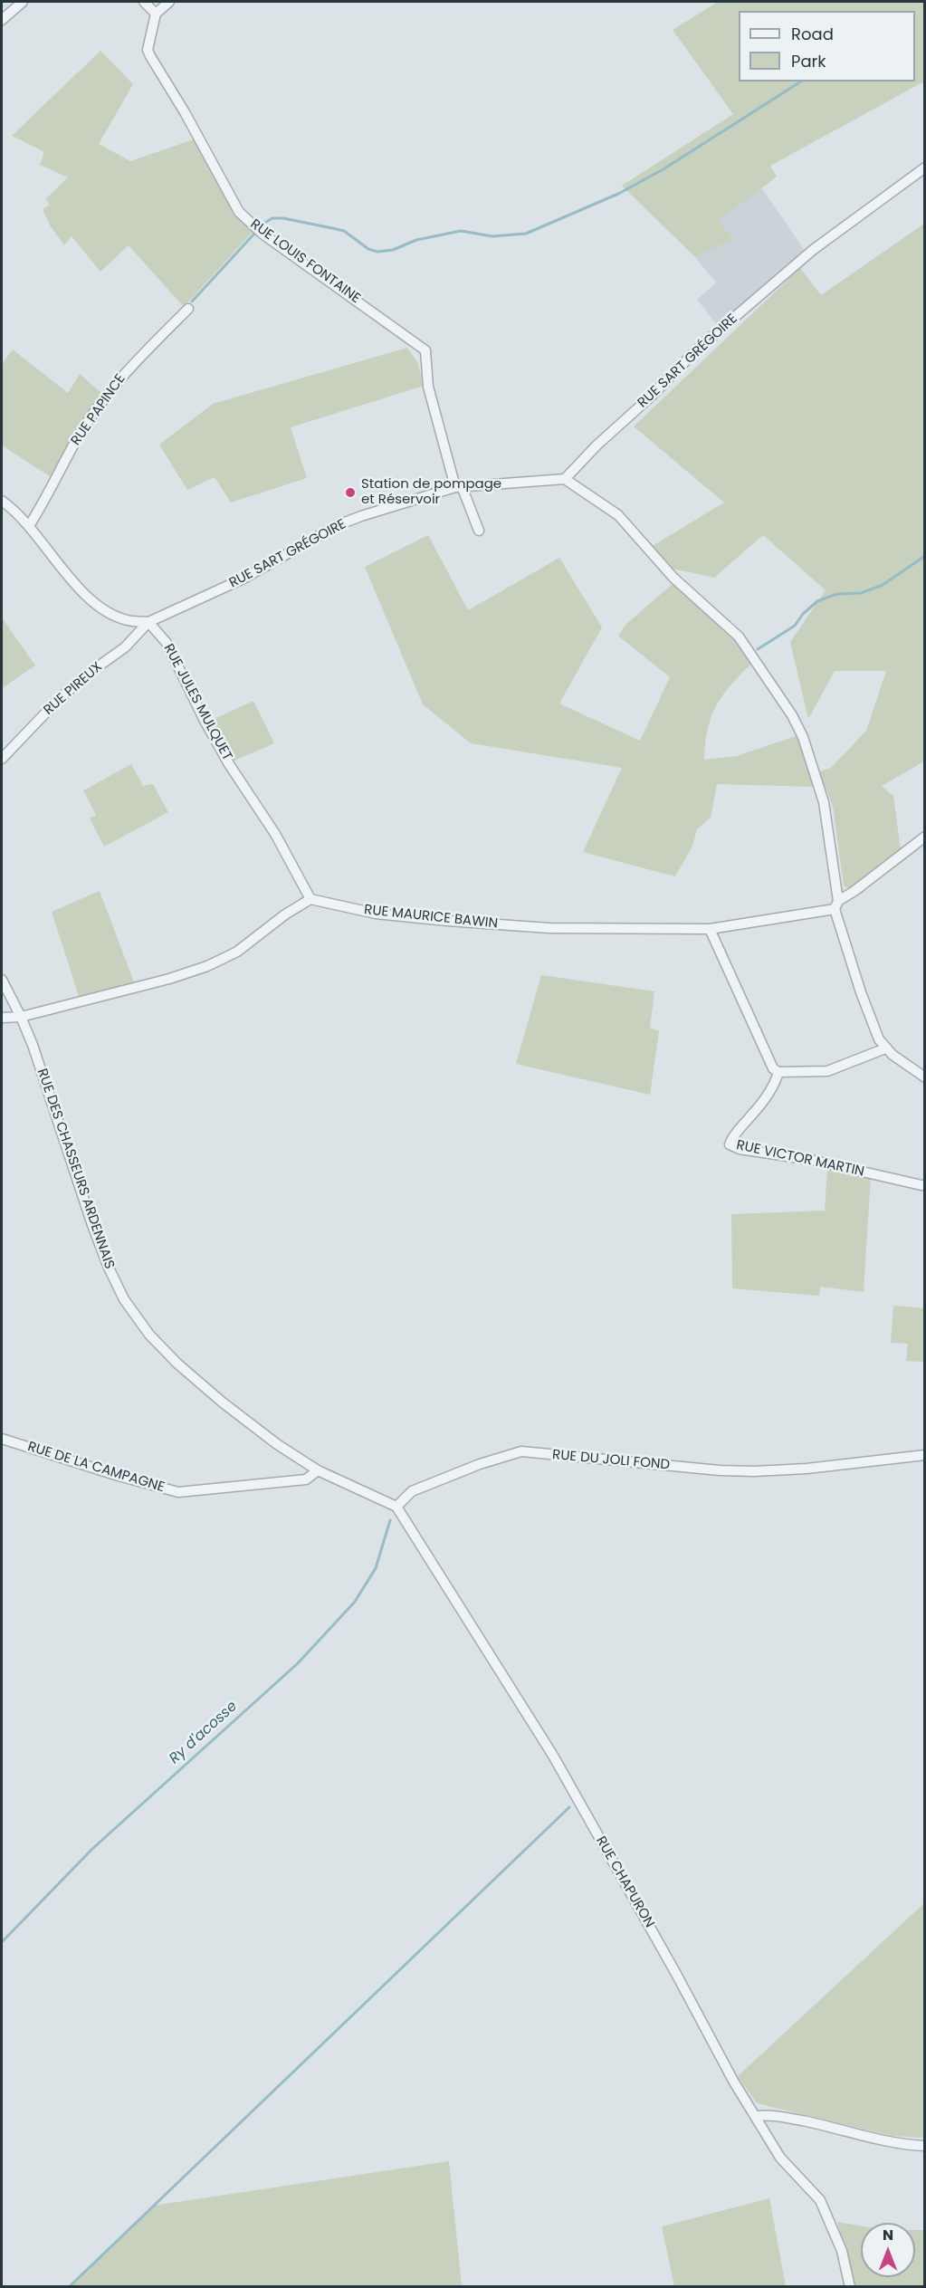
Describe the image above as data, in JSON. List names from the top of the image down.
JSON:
{
  "streets": {
    "street": [
      "RUE LOUIS FONTAINE",
      "RUE SART GRÉGOIRE",
      "RUE PAPINCE",
      "RUE PIREUX",
      "RUE JULES MULQUET",
      "RUE MAURICE BAWIN",
      "RUE VICTOR MARTIN",
      "RUE DES CHASSEURS ARDENNAIS",
      "RUE DU JOLI FOND",
      "RUE DE LA CAMPAGNE",
      "RUE CHAPURON"
    ]
  },
  "crossings": [
    ["RUE LOUIS FONTAINE", "RUE SART GRÉGOIRE"],
    ["RUE SART GRÉGOIRE", "RUE PIREUX"],
    ["RUE SART GRÉGOIRE", "RUE JULES MULQUET"],
    ["RUE PIREUX", "RUE JULES MULQUET"],
    ["RUE JULES MULQUET", "RUE MAURICE BAWIN"],
    ["RUE DES CHASSEURS ARDENNAIS", "RUE DE LA CAMPAGNE"],
    ["RUE DU JOLI FOND", "RUE CHAPURON"]
  ],
  "water": ["Ry d'acosse"],
  "places": ["Station de pompage et Réservoir"],
  "legend": ["Road", "Park"],
  "north": "top"
}
